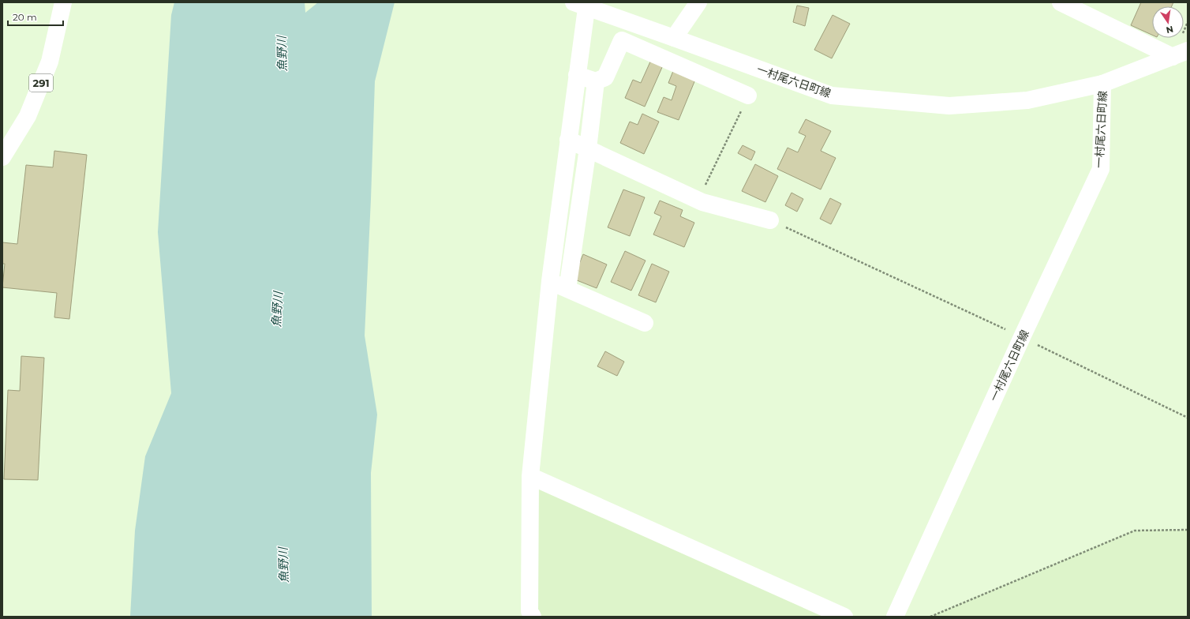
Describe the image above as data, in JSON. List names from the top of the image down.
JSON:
{
  "streets": {
    "main road": ["一村尾六日町線", "291"]
  },
  "water": ["魚野川"],
  "scale_bar": "20 m",
  "north": "bottom"
}
